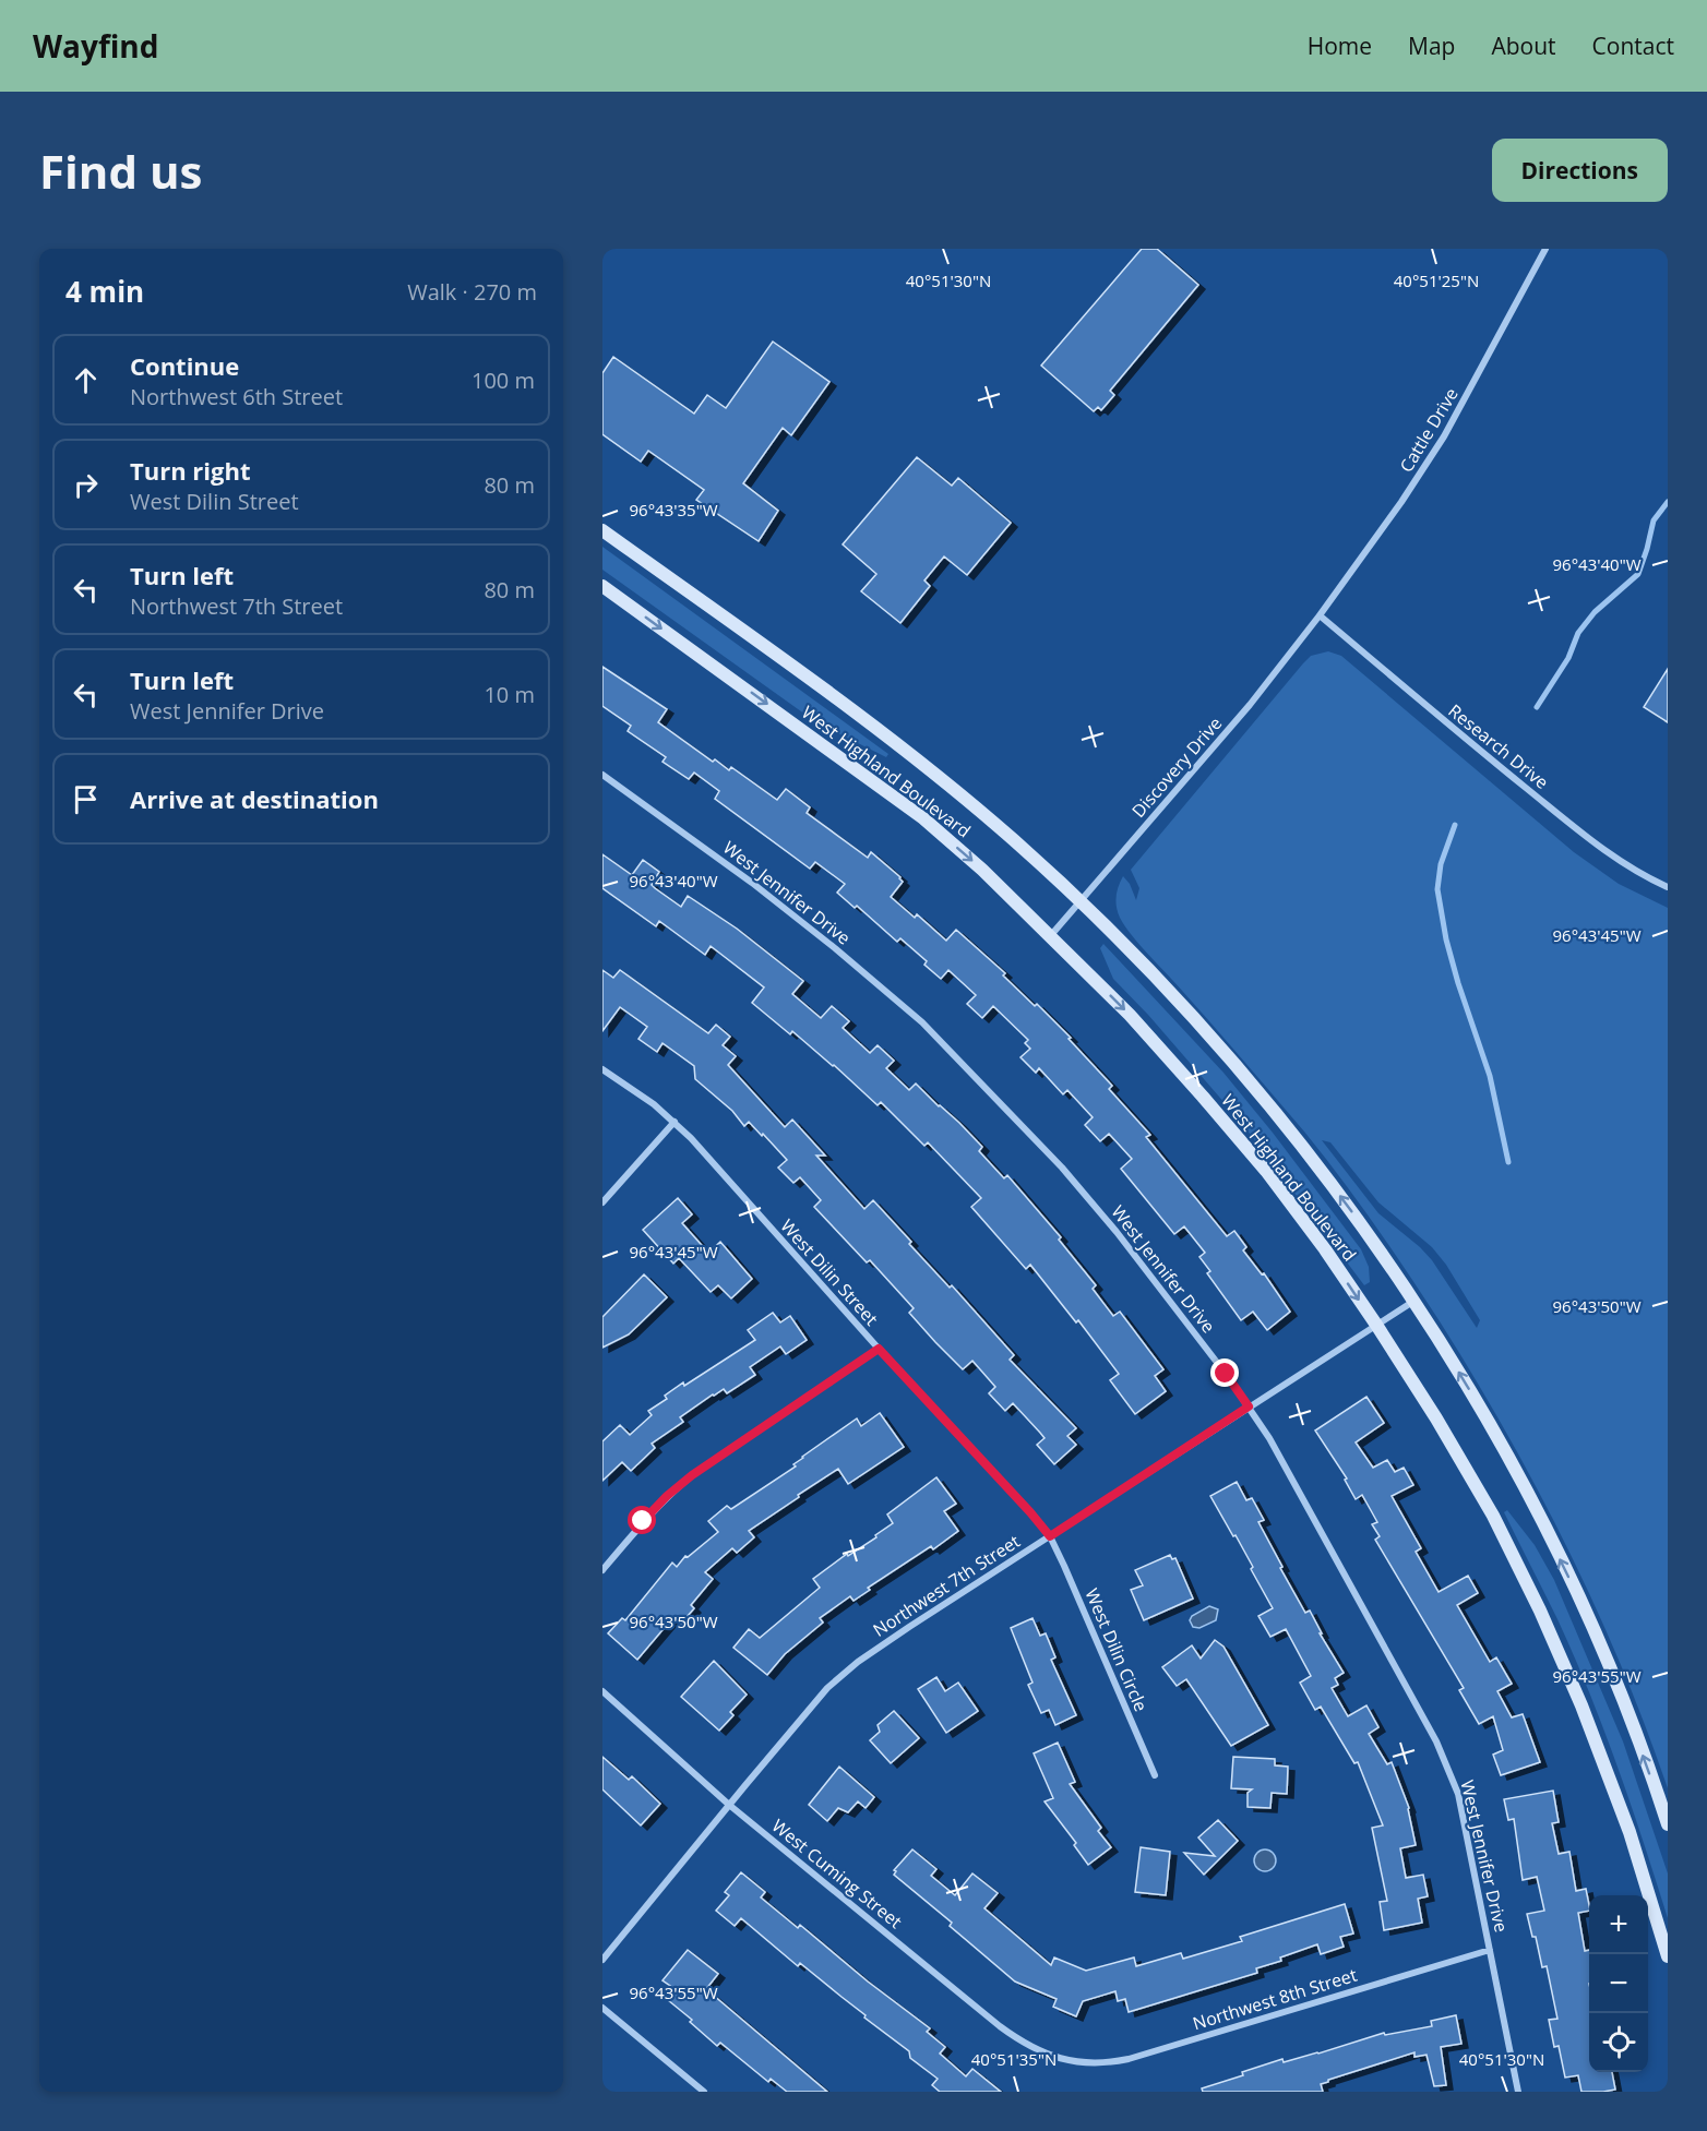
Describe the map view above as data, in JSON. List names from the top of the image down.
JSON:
{
  "streets": {
    "main road": ["West Highland Boulevard"],
    "street": [
      "Cattle Drive",
      "Research Drive",
      "Discovery Drive",
      "West Jennifer Drive",
      "West Dilin Street",
      "Northwest 7th Street",
      "West Dilin Circle",
      "West Cuming Street",
      "Northwest 8th Street"
    ]
  },
  "crossings": [
    ["Cattle Drive", "Research Drive"],
    ["Cattle Drive", "Discovery Drive"],
    ["Research Drive", "Discovery Drive"],
    ["Discovery Drive", "West Highland Boulevard"],
    ["West Highland Boulevard", "Northwest 7th Street"],
    ["West Jennifer Drive", "Northwest 7th Street"],
    ["West Jennifer Drive", "Northwest 8th Street"],
    ["West Dilin Street", "Northwest 7th Street"],
    ["West Dilin Street", "West Dilin Circle"],
    ["Northwest 7th Street", "West Dilin Circle"],
    ["Northwest 7th Street", "West Cuming Street"],
    ["West Cuming Street", "Northwest 8th Street"]
  ],
  "page": {
    "header": "Wayfind",
    "nav": [
      "Home",
      "Map",
      "About",
      "Contact"
    ],
    "buttons": "Directions",
    "title": "Find us",
    "heading": ["4 min", "Walk · 270 m"],
    "list": [
      ["Continue", "Northwest 6th Street", "100 m"],
      ["Turn right", "West Dilin Street", "80 m"],
      ["Turn left", "Northwest 7th Street", "80 m"],
      ["Turn left", "West Jennifer Drive", "10 m"],
      "Arrive at destination"
    ],
    "map_buttons": ["+", "−"]
  },
  "coordinates": [
    "40°51'30\"N",
    "40°51'25\"N",
    "96°43'35\"W",
    "96°43'40\"W",
    "96°43'45\"W",
    "96°43'50\"W",
    "96°43'55\"W",
    "40°51'35\"N"
  ]
}
